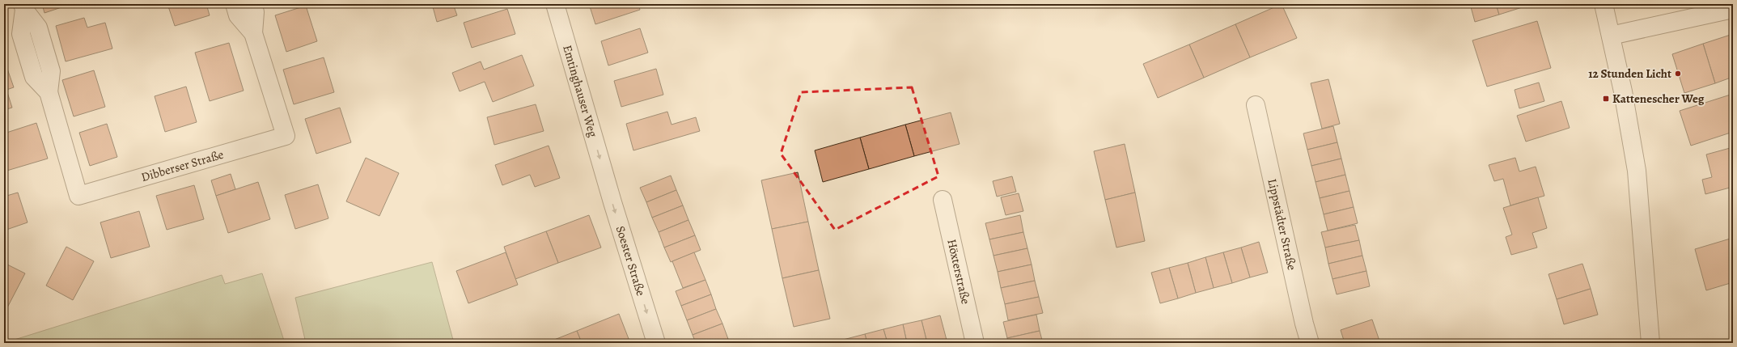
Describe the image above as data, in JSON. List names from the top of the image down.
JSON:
{
  "streets": {
    "street": [
      "Emtinghauser Weg",
      "Dibberser Straße",
      "Lippstädter Straße",
      "Soester Straße",
      "Höxterstraße"
    ]
  },
  "crossings": [
    ["Emtinghauser Weg", "Soester Straße"]
  ],
  "one_way": ["Emtinghauser Weg", "Soester Straße"],
  "places": {
    "other": ["12 Stunden Licht"],
    "transit": ["Kattenescher Weg"]
  }
}
